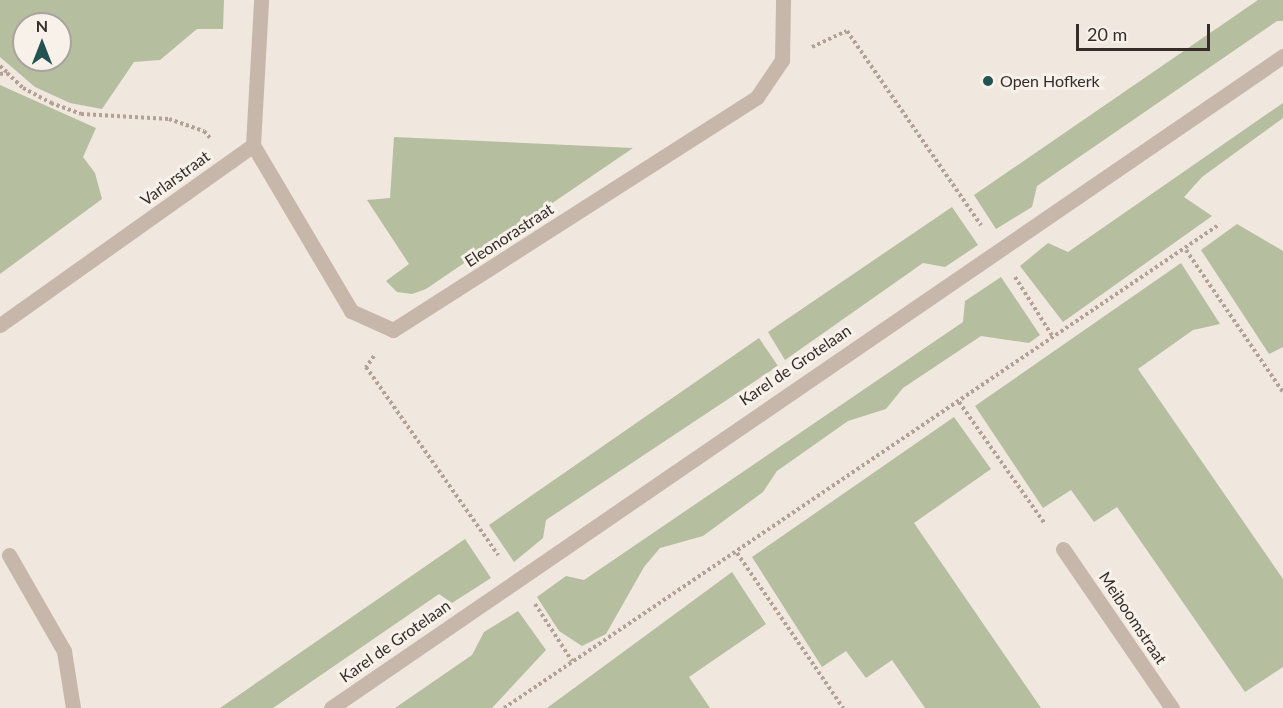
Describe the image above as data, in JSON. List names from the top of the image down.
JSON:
{
  "streets": {
    "street": [
      "Varlarstraat",
      "Eleonorastraat",
      "Karel de Grotelaan",
      "Meiboomstraat"
    ]
  },
  "places": ["Open Hofkerk"],
  "scale_bar": "20 m",
  "north": "top"
}
